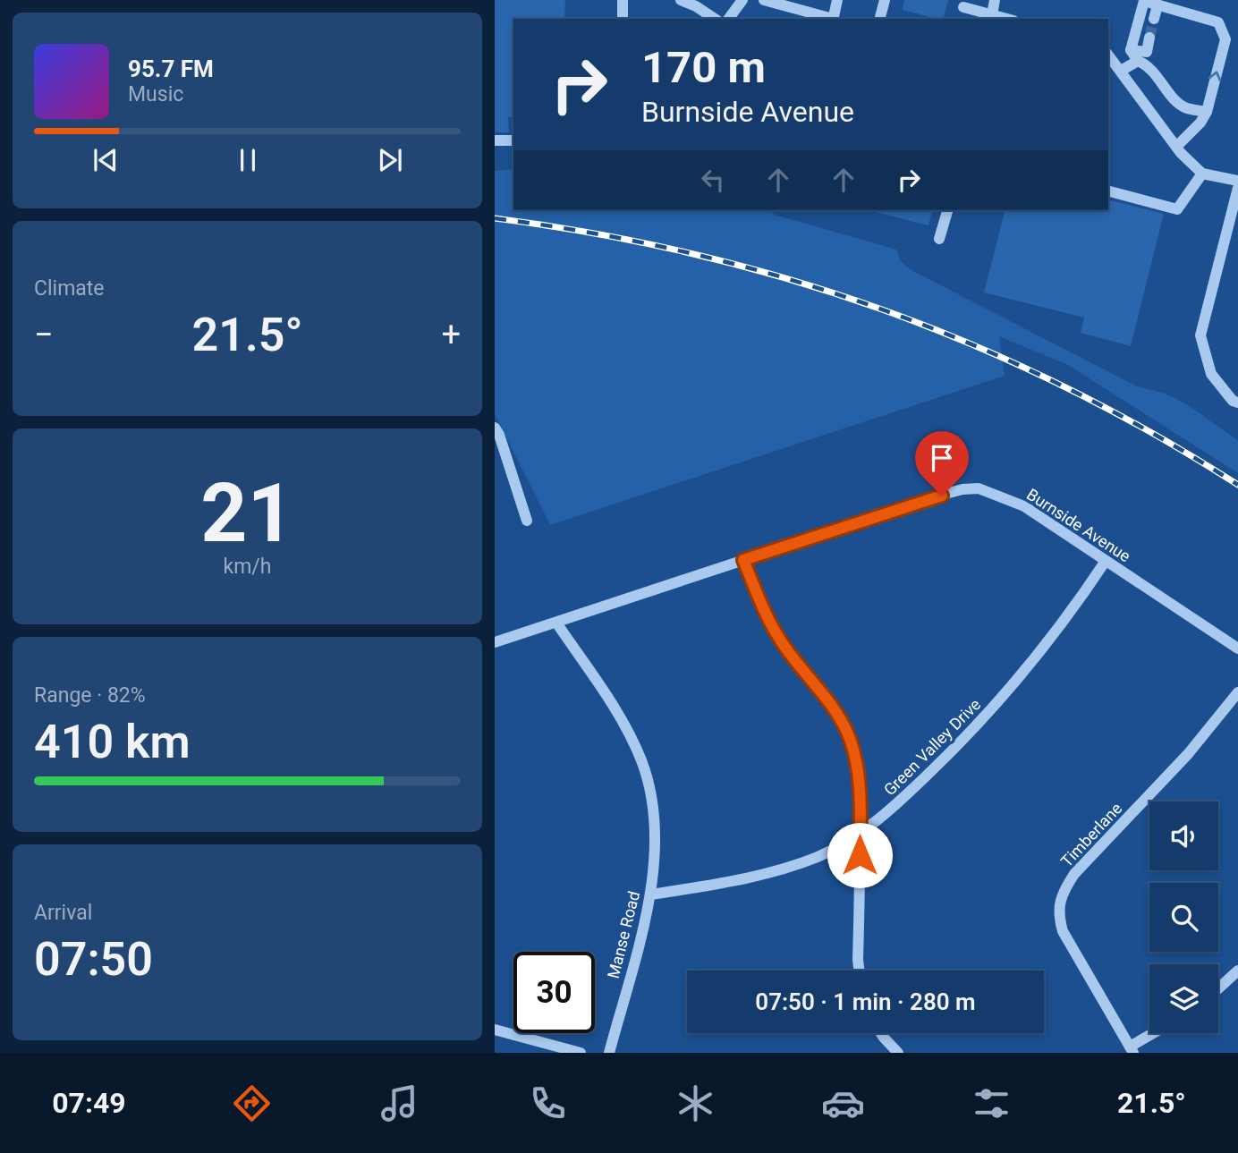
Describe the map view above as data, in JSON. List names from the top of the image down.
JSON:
{
  "streets": {
    "street": [
      "Burnside Avenue",
      "Green Valley Drive",
      "Timberlane",
      "Manse Road"
    ]
  },
  "crossings": [
    ["Burnside Avenue", "Green Valley Drive"],
    ["Burnside Avenue", "Manse Road"],
    ["Green Valley Drive", "Manse Road"]
  ],
  "page": {
    "turn": ["170 m", "Burnside Avenue"],
    "song": ["95.7 FM", "Music"],
    "tile": [
      "Climate",
      ["21", "km/h"],
      ["Range · 82%", "410 km"],
      ["Arrival", "07:50"]
    ],
    "heat": ["−", "21.5°", "+"],
    "limit": "30",
    "trip": "07:50 · 1 min · 280 m",
    "tabs": ["07:49", "21.5°"]
  }
}
